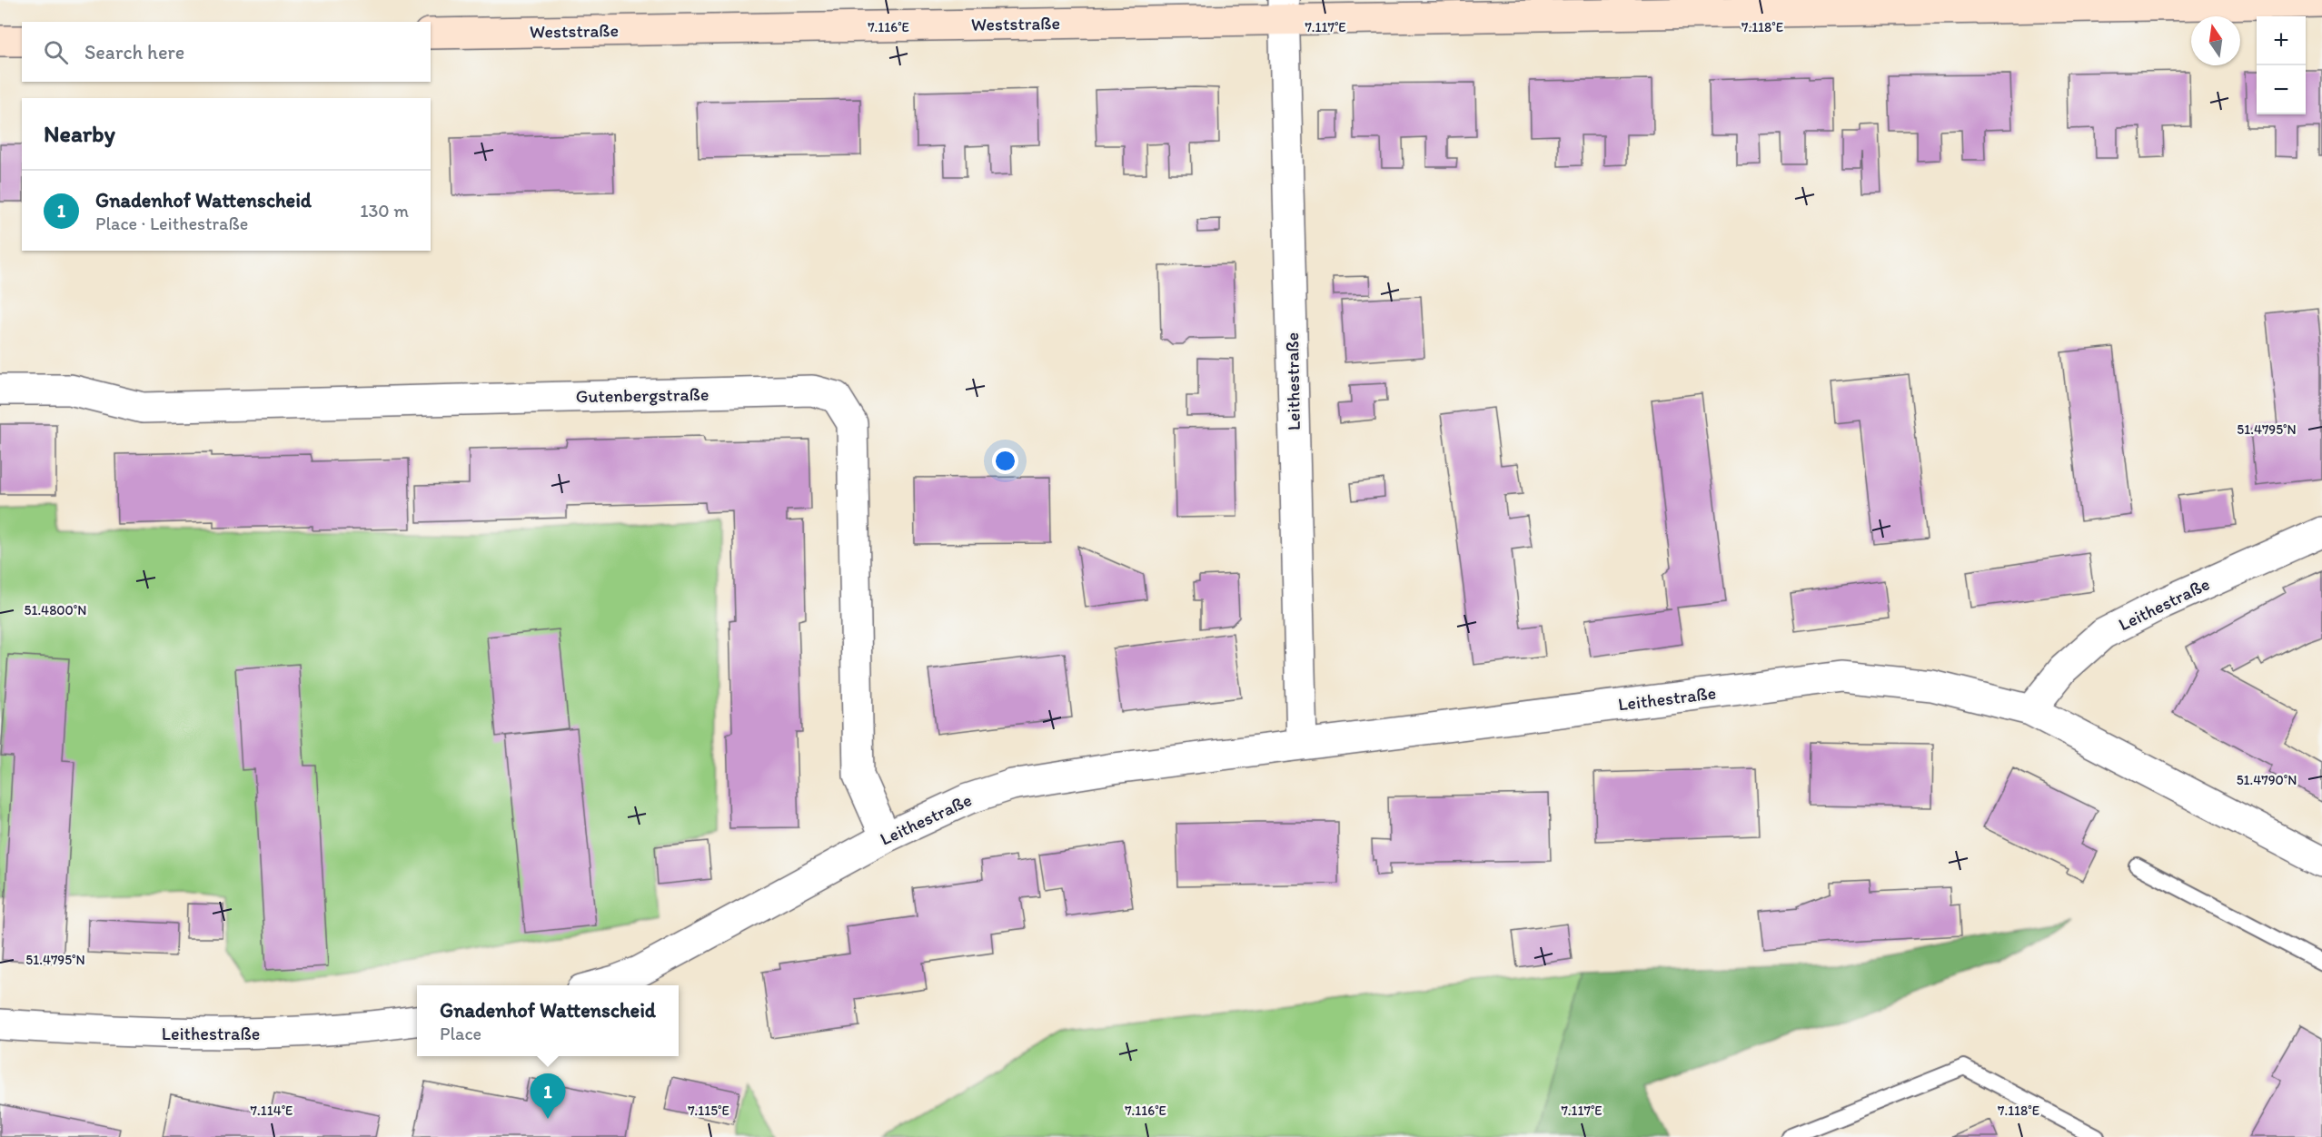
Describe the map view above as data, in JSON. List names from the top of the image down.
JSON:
{
  "streets": {
    "street": ["Weststraße", "Leithestraße", "Gutenbergstraße"]
  },
  "crossings": [
    ["Weststraße", "Leithestraße"],
    ["Leithestraße", "Gutenbergstraße"]
  ],
  "north": "top",
  "page": {
    "map_buttons": ["+", "−"],
    "search": "Search here",
    "heading": "Nearby",
    "list": [
      {
        "mark": "1",
        "name": "Gnadenhof Wattenscheid",
        "note": "Place · Leithestraße",
        "value": "130 m"
      }
    ],
    "popup": ["Gnadenhof Wattenscheid", "Place"],
    "pins": "1"
  },
  "coordinates": [
    "7.116°E",
    "7.117°E",
    "7.118°E",
    "51.4795°N",
    "51.4800°N",
    "51.4790°N",
    "7.114°E",
    "7.115°E"
  ]
}
